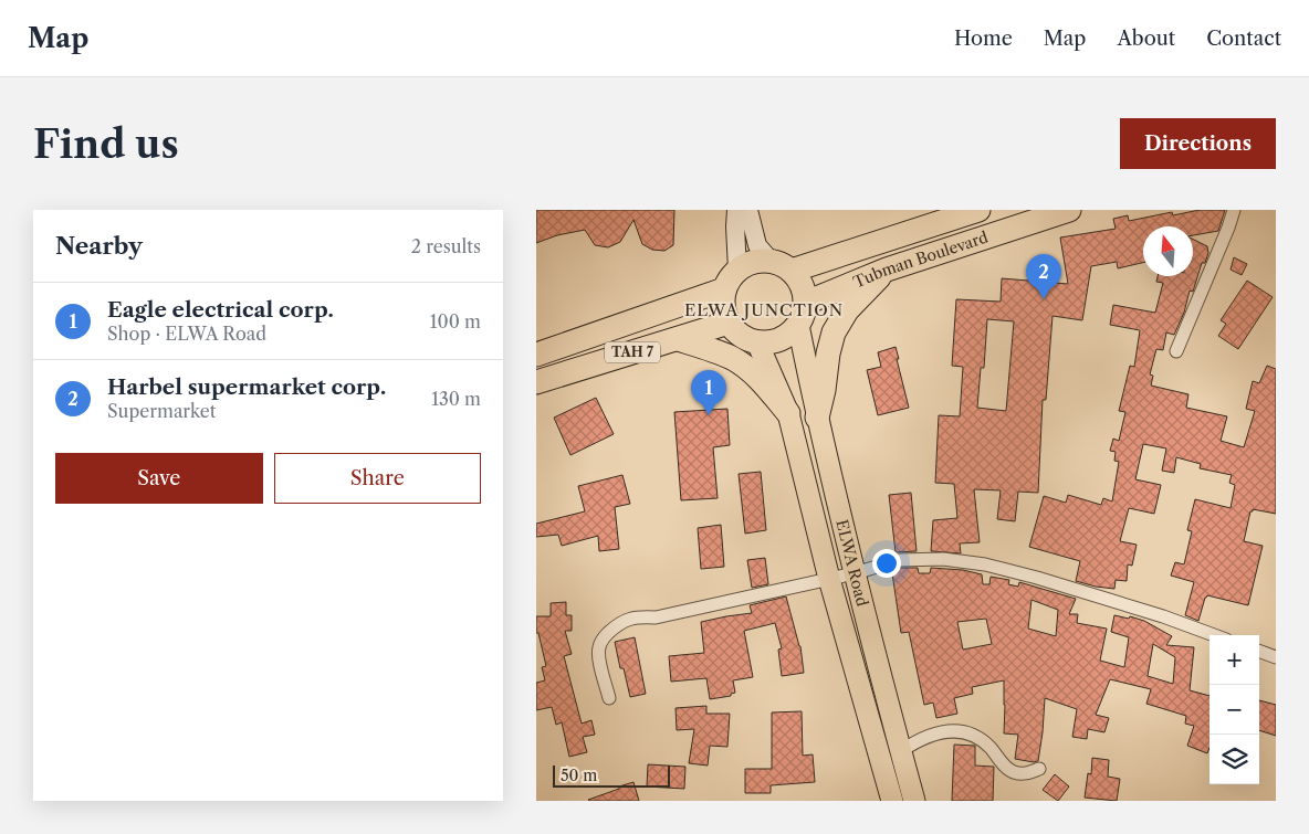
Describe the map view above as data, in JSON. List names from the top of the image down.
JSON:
{
  "streets": {
    "highway": ["Tubman Boulevard", "TAH 7"],
    "main road": ["ELWA Road"]
  },
  "crossings": [
    ["Tubman Boulevard", "TAH 7"],
    ["Tubman Boulevard", "ELWA Road"],
    ["TAH 7", "ELWA Road"]
  ],
  "districts": ["ELWA JUNCTION"],
  "scale_bar": "50 m",
  "north": "top",
  "page": {
    "header": "Map",
    "nav": [
      "Home",
      "Map",
      "About",
      "Contact"
    ],
    "buttons": [
      "Directions",
      ["Save", "Share"]
    ],
    "title": "Find us",
    "heading": ["Nearby", "2 results"],
    "pins": ["2", "1"],
    "list": [
      {
        "mark": "1",
        "name": "Eagle electrical corp.",
        "note": "Shop · ELWA Road",
        "value": "100 m"
      },
      {
        "mark": "2",
        "name": "Harbel supermarket corp.",
        "note": "Supermarket",
        "value": "130 m"
      }
    ],
    "map_buttons": ["+", "−"],
    "scale": "50 m"
  }
}
